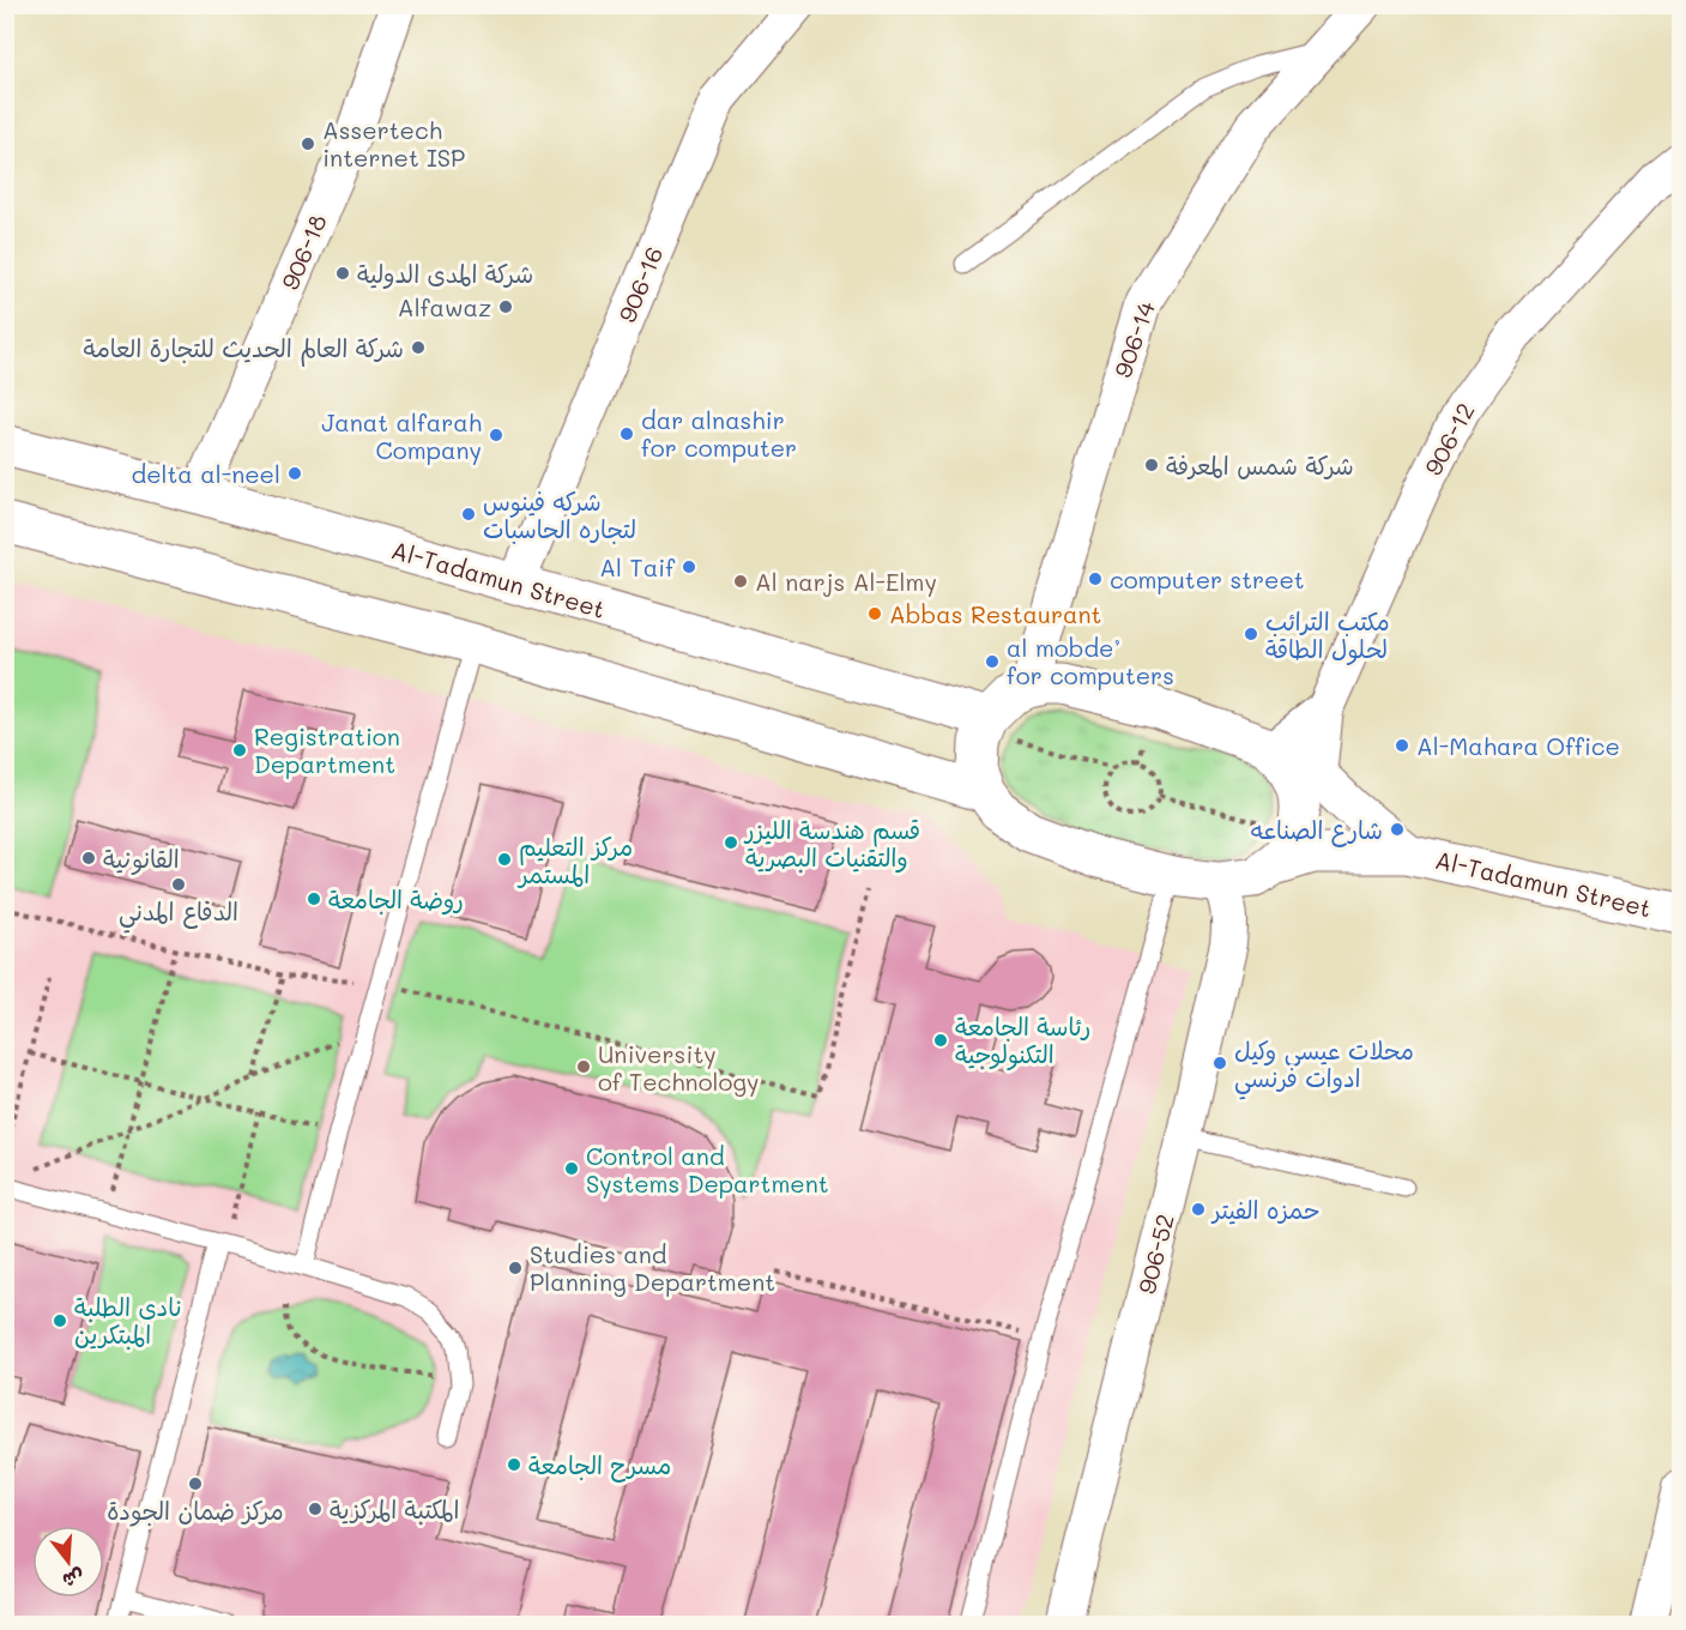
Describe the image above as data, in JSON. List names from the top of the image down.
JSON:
{
  "streets": {
    "street": [
      "906-18",
      "906-16",
      "906-14",
      "906-12",
      "Al-Tadamun Street",
      "906-52"
    ]
  },
  "crossings": [
    ["906-18", "Al-Tadamun Street"],
    ["906-16", "Al-Tadamun Street"],
    ["906-14", "Al-Tadamun Street"],
    ["906-12", "Al-Tadamun Street"],
    ["Al-Tadamun Street", "906-52"]
  ],
  "places": [
    "Assertech internet ISP",
    "شركة المدى الدولية",
    "Alfawaz",
    "شركة العالم الحديث للتجارة العامة",
    "dar alnashir for computer",
    "Janat alfarah Company",
    "شركة شمس المعرفة",
    "delta al-neel",
    "شركه فينوس لتجاره الحاسبات",
    "Al Taif",
    "computer street",
    "Al narjs Al-Elmy",
    "Abbas Restaurant",
    "مكتب الترائب لحلول الطاقة",
    "al mobde’ for computers",
    "Al-Mahara Office",
    "Registration Department",
    "شارع الصناعه",
    "قسم هندسة الليزر والتقنيات البصرية",
    "القانونية",
    "مركز التعليم المستمر",
    "الدفاع المدني",
    "روضة الجامعة",
    "رئاسة الجامعة التكنولوجية",
    "محلات عيسى وكيل ادوات فرنسي",
    "University of Technology",
    "Control and Systems Department",
    "حمزه الفيتر",
    "Studies and Planning Department",
    "نادي الطلبة المبتكرين",
    "مسرح الجامعة",
    "مركز ضمان الجودة",
    "المكتبة المركزية"
  ],
  "north": "bottom"
}
